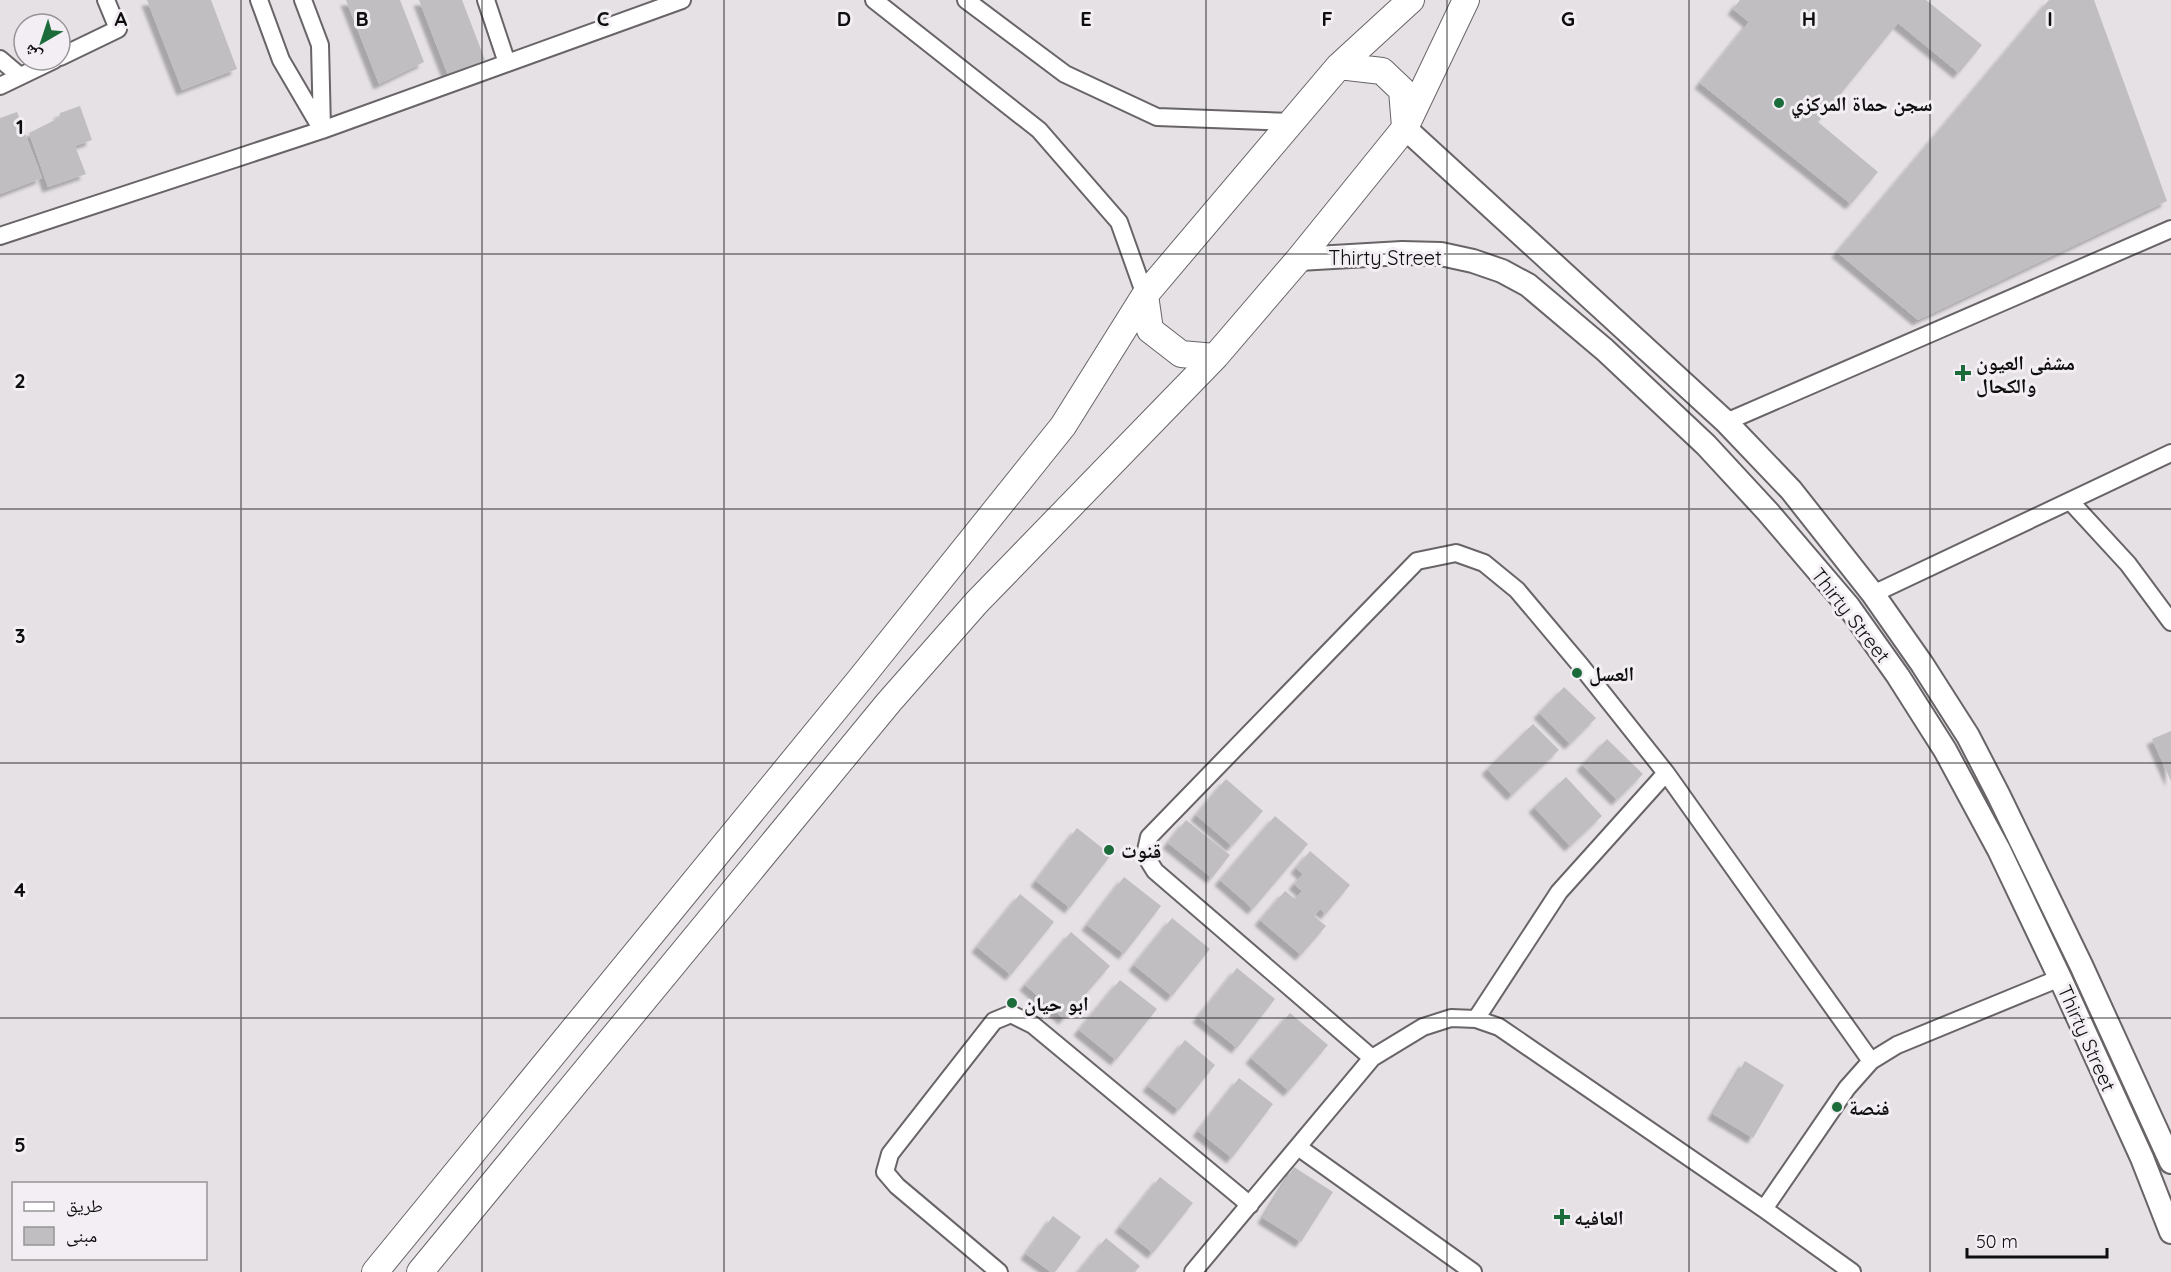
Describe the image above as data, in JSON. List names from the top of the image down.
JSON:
{
  "streets": {
    "main road": ["Thirty Street"]
  },
  "places": {
    "other": [
      "سجن حماة المركزي",
      "العسل",
      "قنوت",
      "ابو حيان",
      "فنصة"
    ],
    "health": ["مشفى العيون والكحال", "العافيه"]
  },
  "legend": ["طريق", "مبنى"],
  "scale_bar": "50 m",
  "north": "bottom left",
  "grid": {
    "columns": [
      "A",
      "B",
      "C",
      "D",
      "E",
      "F",
      "G",
      "H",
      "I"
    ],
    "rows": [
      "1",
      "2",
      "3",
      "4",
      "5"
    ]
  }
}
